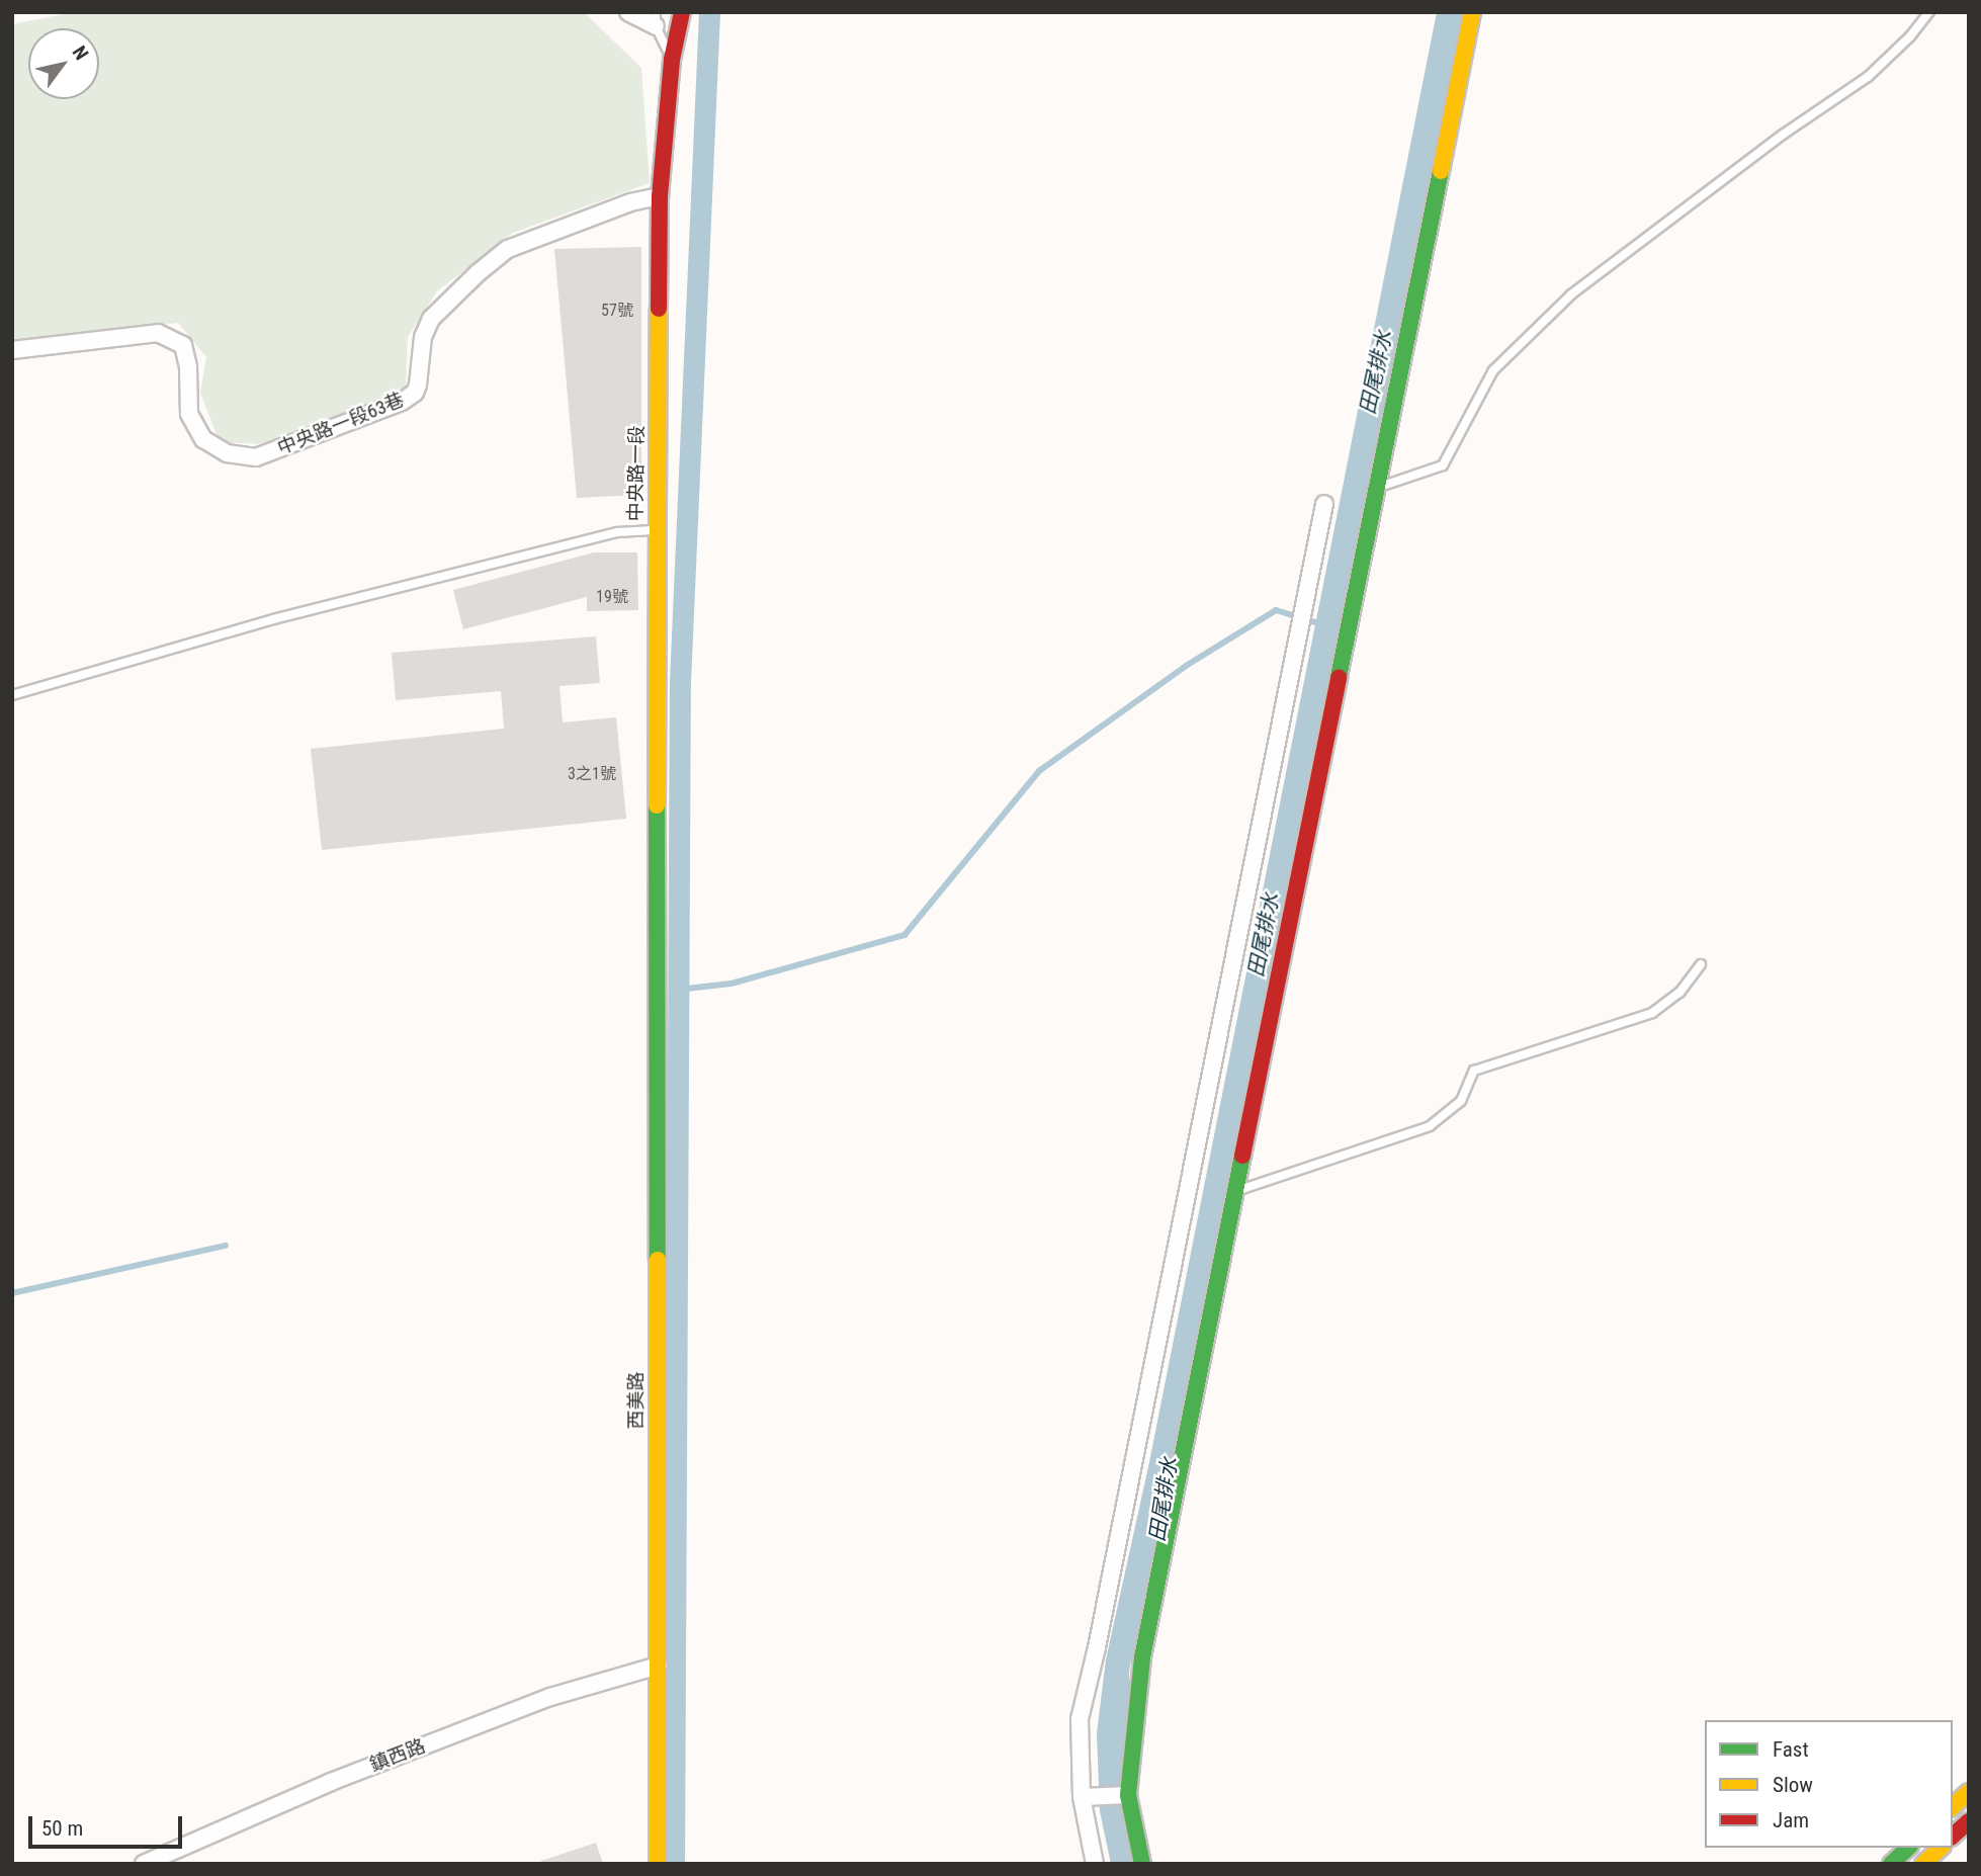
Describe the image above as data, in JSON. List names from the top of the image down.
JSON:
{
  "streets": {
    "street": [
      "中央路一段63巷",
      "中央路一段",
      "西美路",
      "鎮西路"
    ]
  },
  "crossings": [
    ["中央路一段63巷", "中央路一段"],
    ["中央路一段", "西美路"],
    ["西美路", "鎮西路"]
  ],
  "water": ["田尾排水"],
  "house_numbers": ["57號", "19號", "3之1號"],
  "legend": ["Fast", "Slow", "Jam"],
  "scale_bar": "50 m",
  "north": "top right"
}
